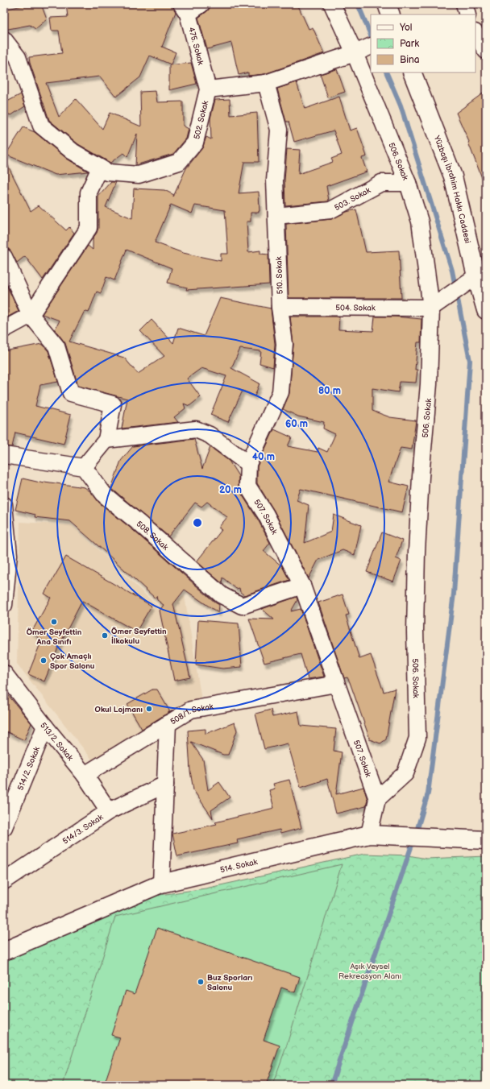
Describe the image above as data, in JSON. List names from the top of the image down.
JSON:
{
  "streets": {
    "street": [
      "475. Sokak",
      "502. Sokak",
      "506. Sokak",
      "Yüzbaşı İbrahim Hakkı Caddesi",
      "503. Sokak",
      "510. Sokak",
      "504. Sokak",
      "507. Sokak",
      "508. Sokak",
      "508/1. Sokak",
      "513/2. Sokak",
      "514/2. Sokak",
      "514/3. Sokak",
      "514. Sokak"
    ]
  },
  "crossings": [
    ["475. Sokak", "502. Sokak"],
    ["502. Sokak", "506. Sokak"],
    ["502. Sokak", "510. Sokak"],
    ["506. Sokak", "503. Sokak"],
    ["506. Sokak", "504. Sokak"],
    ["506. Sokak", "507. Sokak"],
    ["503. Sokak", "510. Sokak"],
    ["510. Sokak", "504. Sokak"],
    ["510. Sokak", "507. Sokak"],
    ["507. Sokak", "508. Sokak"],
    ["507. Sokak", "508/1. Sokak"],
    ["508/1. Sokak", "514/3. Sokak"],
    ["508/1. Sokak", "514. Sokak"],
    ["513/2. Sokak", "514/2. Sokak"],
    ["513/2. Sokak", "514/3. Sokak"]
  ],
  "parks": ["Aşık Veysel Rekreasyon Alanı"],
  "places": [
    "Ömer Seyfettin Ana Sınıfı",
    "Ömer Seyfettin İlkokulu",
    "Çok Amaçlı Spor Salonu",
    "Okul Lojmanı",
    "Buz Sporları Salonu"
  ],
  "legend": ["Yol", "Park", "Bina"],
  "rings": [
    "80 m",
    "60 m",
    "40 m",
    "20 m"
  ]
}
